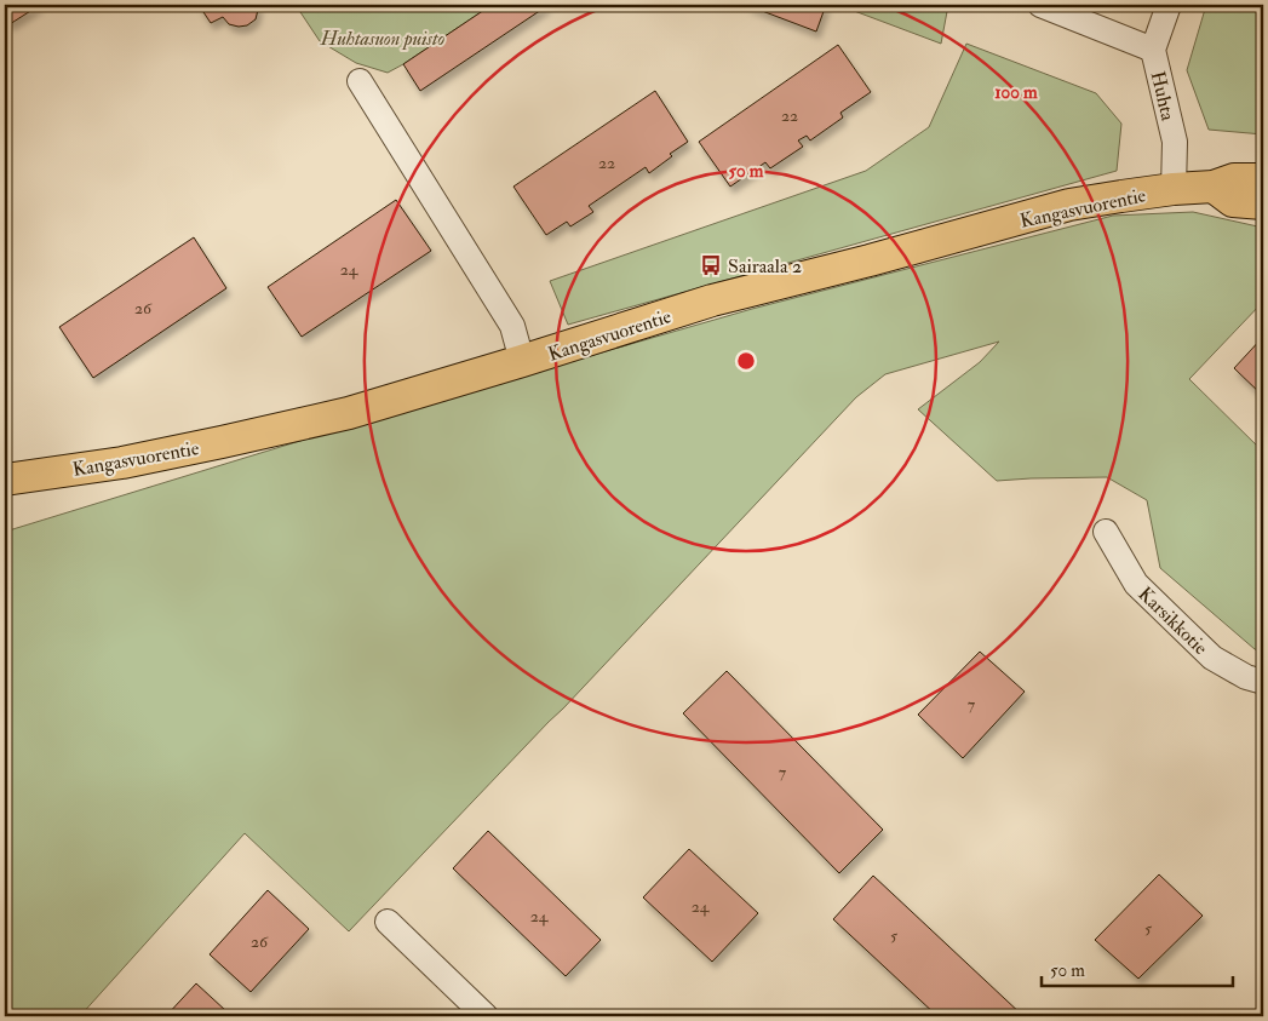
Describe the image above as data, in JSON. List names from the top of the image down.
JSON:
{
  "streets": {
    "main road": ["Kangasvuorentie"],
    "street": ["Huhta", "Karsikkotie"]
  },
  "crossings": [
    ["Huhta", "Kangasvuorentie"]
  ],
  "parks": ["Huhtasuon puisto"],
  "places": {
    "bus stop": ["Sairaala 2"]
  },
  "house_numbers": [
    "22",
    "22",
    "24",
    "26",
    "7",
    "7",
    "24",
    "24",
    "5",
    "5",
    "26"
  ],
  "scale_bar": "50 m",
  "rings": ["100 m", "50 m"]
}
